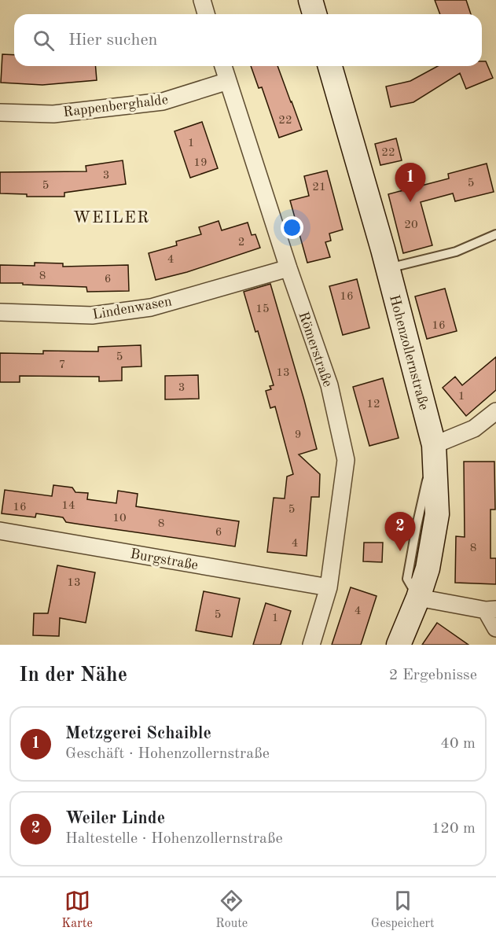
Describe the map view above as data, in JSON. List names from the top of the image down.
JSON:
{
  "streets": {
    "main road": ["Hohenzollernstraße"],
    "street": [
      "Rappenberghalde",
      "Lindenwasen",
      "Römerstraße",
      "Burgstraße"
    ]
  },
  "crossings": [
    ["Rappenberghalde", "Römerstraße"],
    ["Lindenwasen", "Römerstraße"],
    ["Römerstraße", "Burgstraße"]
  ],
  "districts": ["WEILER"],
  "house_numbers": [
    "22",
    "1",
    "22",
    "19",
    "3",
    "5",
    "5",
    "21",
    "20",
    "2",
    "4",
    "8",
    "6",
    "16",
    "15",
    "16",
    "5",
    "7",
    "13",
    "3",
    "1",
    "12",
    "9",
    "14",
    "16",
    "5",
    "10",
    "8",
    "6",
    "4",
    "8",
    "13",
    "4",
    "5",
    "1"
  ],
  "page": {
    "search": "Hier suchen",
    "pins": ["1", "2"],
    "heading": ["In der Nähe", "2 Ergebnisse"],
    "list": [
      {
        "mark": "1",
        "name": "Metzgerei Schaible",
        "note": "Geschäft · Hohenzollernstraße",
        "value": "40 m"
      },
      {
        "mark": "2",
        "name": "Weiler Linde",
        "note": "Haltestelle · Hohenzollernstraße",
        "value": "120 m"
      }
    ],
    "nav": ["Karte", "Route", "Gespeichert"]
  }
}
